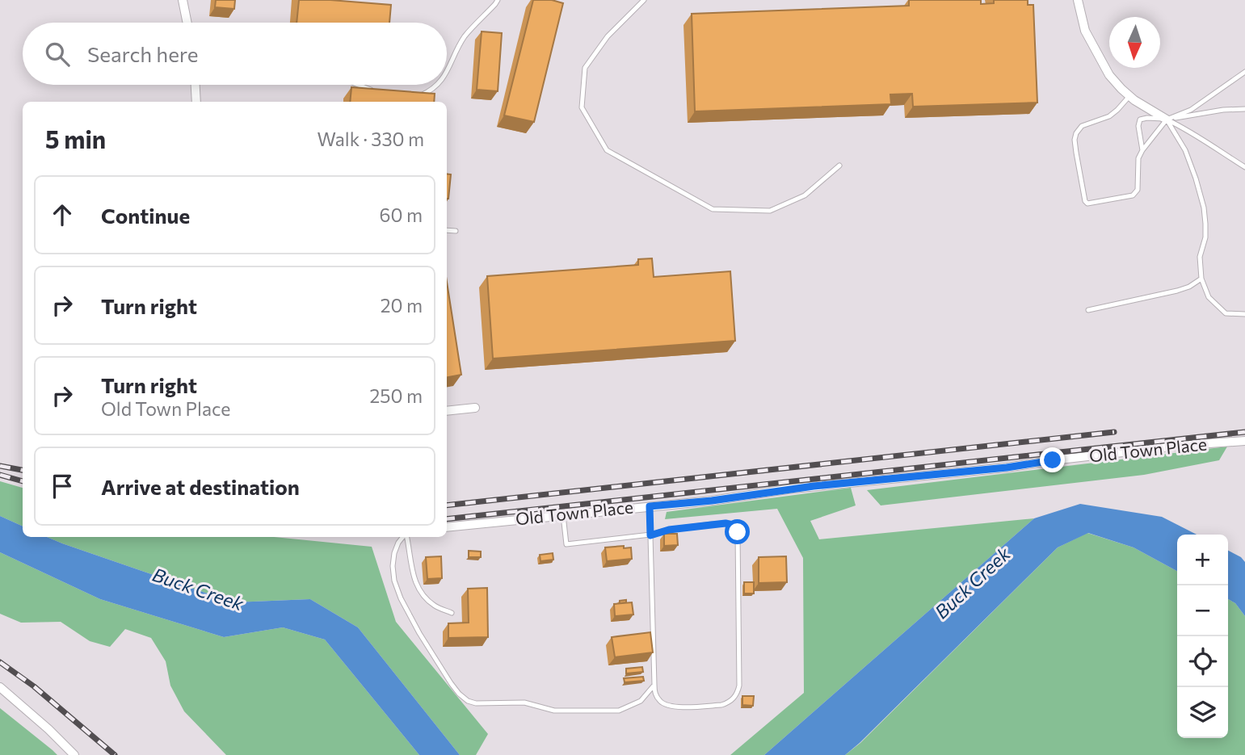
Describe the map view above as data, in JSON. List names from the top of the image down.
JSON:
{
  "streets": {
    "street": ["Old Town Place"]
  },
  "water": ["Buck Creek"],
  "north": "bottom",
  "page": {
    "search": "Search here",
    "heading": ["5 min", "Walk · 330 m"],
    "list": [
      ["Continue", "60 m"],
      ["Turn right", "20 m"],
      ["Turn right", "Old Town Place", "250 m"],
      "Arrive at destination"
    ],
    "map_buttons": ["+", "−"]
  }
}
